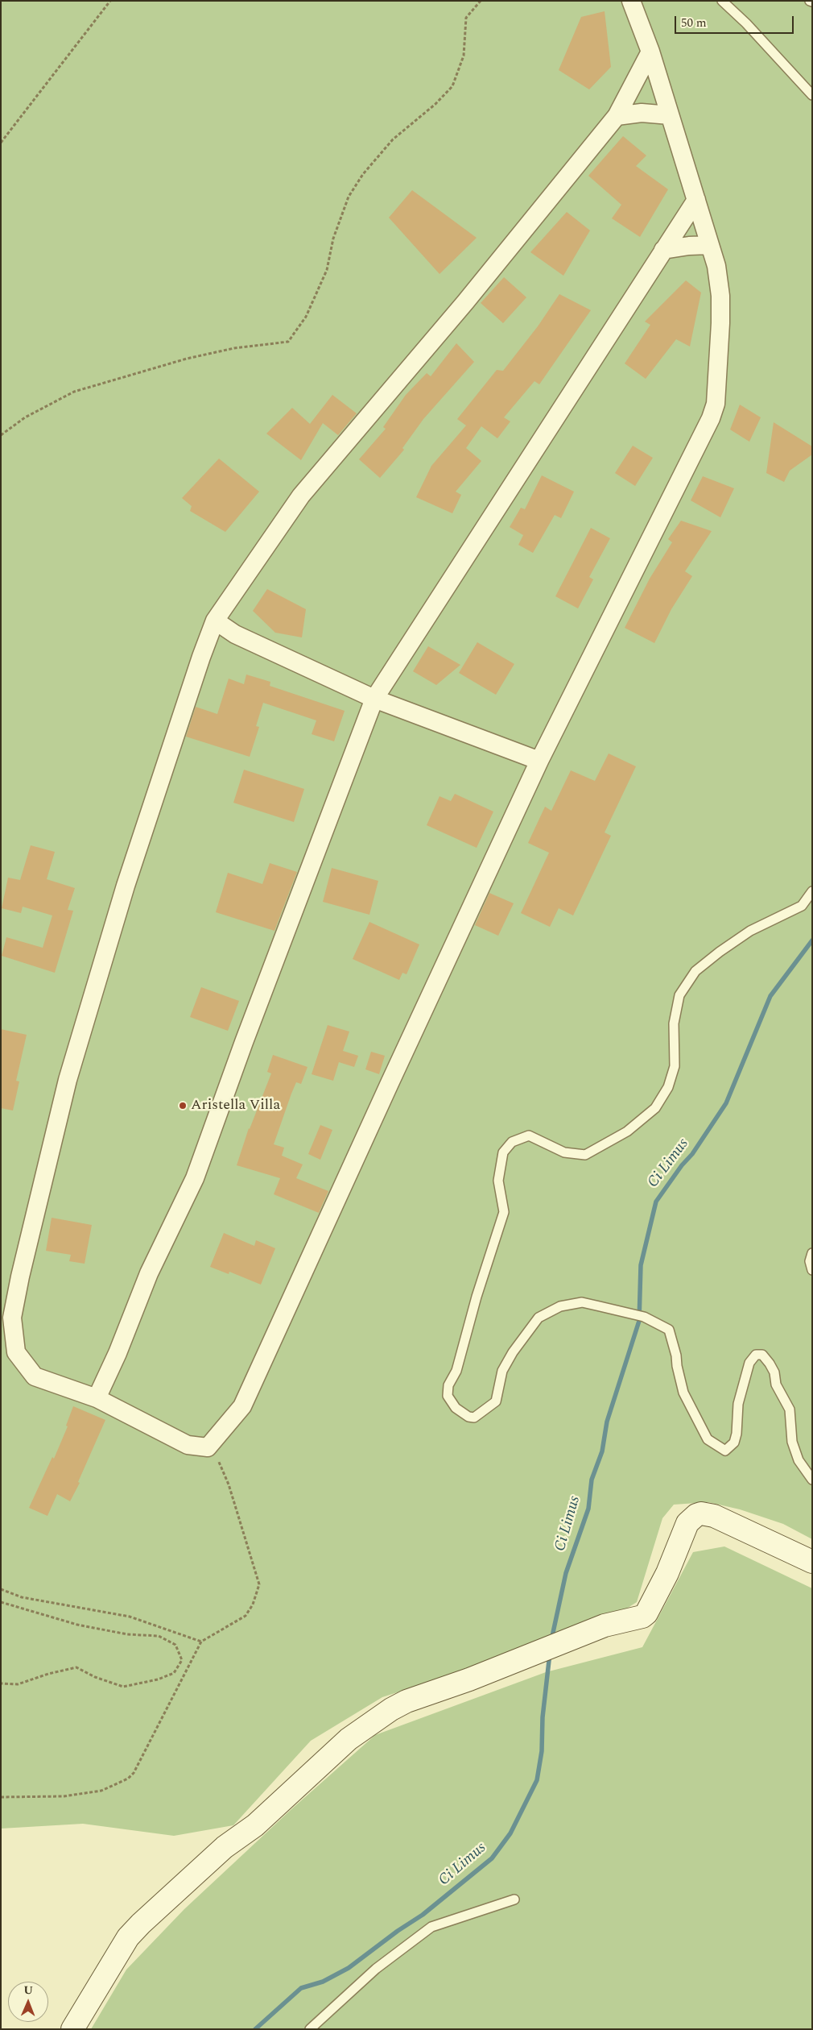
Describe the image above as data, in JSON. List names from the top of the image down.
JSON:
{
  "water": ["Ci Limus"],
  "places": ["Aristella Villa"],
  "scale_bar": "50 m",
  "north": "top"
}
